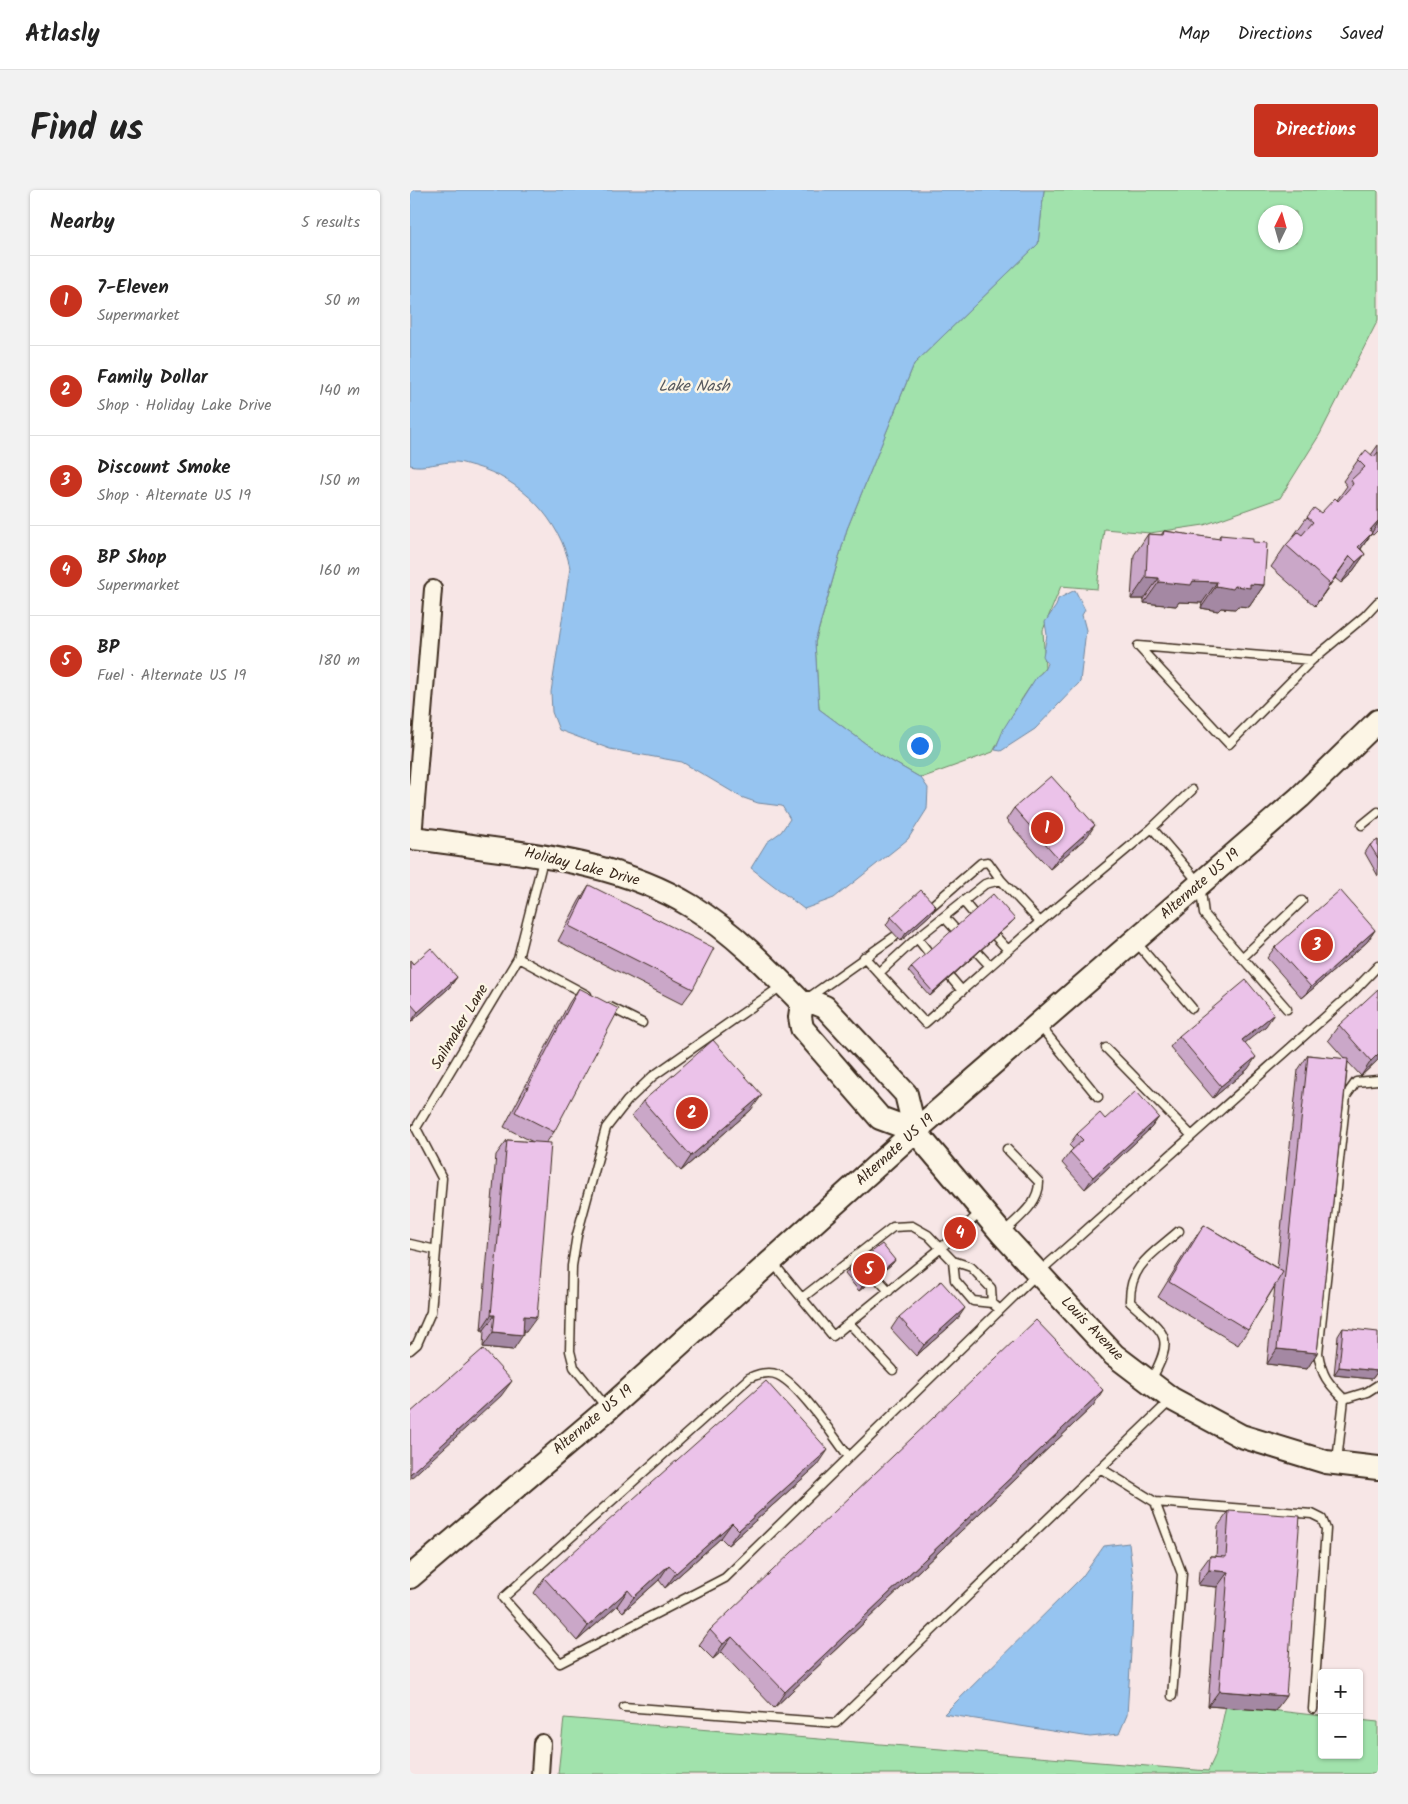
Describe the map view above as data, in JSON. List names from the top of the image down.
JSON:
{
  "streets": {
    "street": ["Holiday Lake Drive", "Alternate US 19", "Louis Avenue"],
    "lane": ["Sailmaker Lane"]
  },
  "crossings": [
    ["Holiday Lake Drive", "Sailmaker Lane"],
    ["Alternate US 19", "Louis Avenue"]
  ],
  "water": ["Lake Nash"],
  "north": "top",
  "page": {
    "header": "Atlasly",
    "nav": ["Map", "Directions", "Saved"],
    "title": "Find us",
    "buttons": "Directions",
    "heading": ["Nearby", "5 results"],
    "list": [
      {
        "mark": "1",
        "name": "7-Eleven",
        "note": "Supermarket",
        "value": "50 m"
      },
      {
        "mark": "2",
        "name": "Family Dollar",
        "note": "Shop · Holiday Lake Drive",
        "value": "140 m"
      },
      {
        "mark": "3",
        "name": "Discount Smoke",
        "note": "Shop · Alternate US 19",
        "value": "150 m"
      },
      {
        "mark": "4",
        "name": "BP Shop",
        "note": "Supermarket",
        "value": "160 m"
      },
      {
        "mark": "5",
        "name": "BP",
        "note": "Fuel · Alternate US 19",
        "value": "180 m"
      }
    ],
    "pins": [
      "1",
      "3",
      "2",
      "4",
      "5"
    ],
    "map_buttons": ["+", "−"]
  }
}
